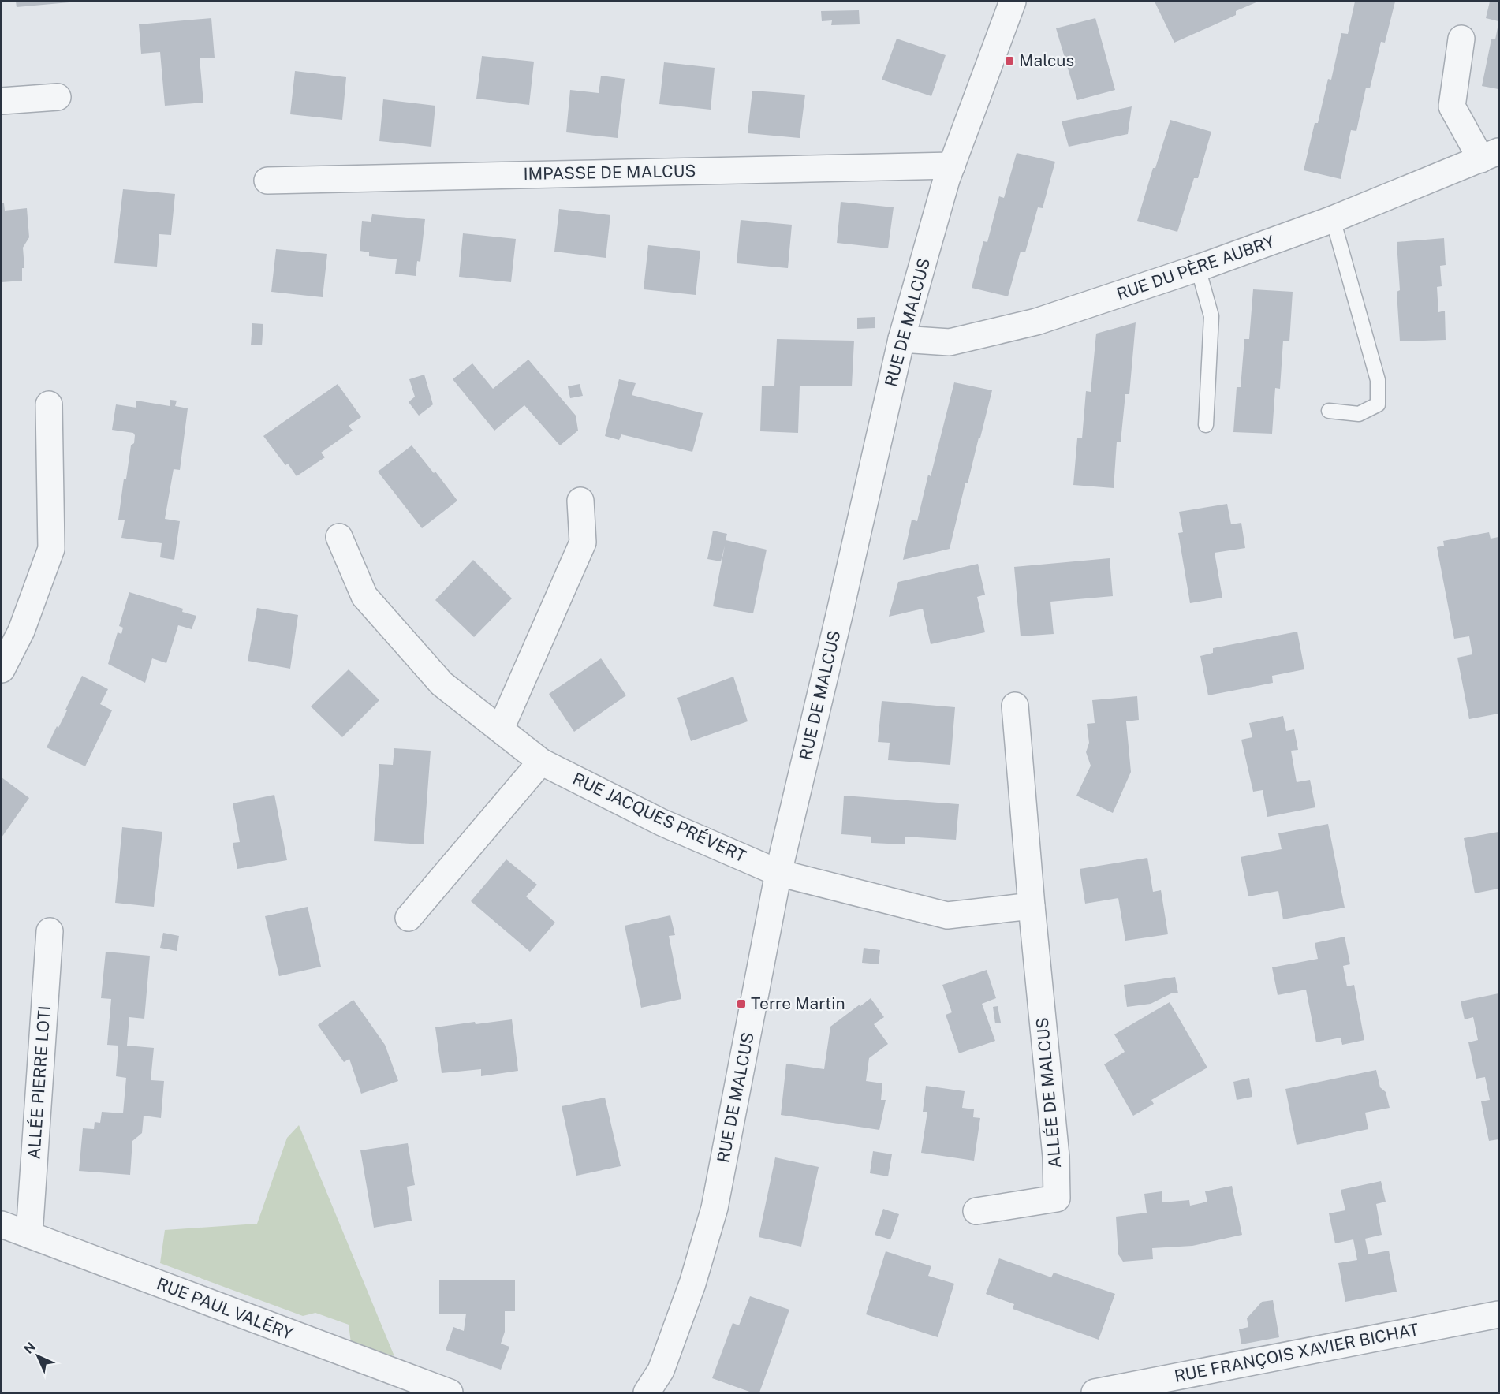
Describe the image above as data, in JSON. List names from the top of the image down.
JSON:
{
  "streets": {
    "street": [
      "IMPASSE DE MALCUS",
      "RUE DU PÈRE AUBRY",
      "RUE DE MALCUS",
      "RUE JACQUES PRÉVERT",
      "ALLÉE PIERRE LOTI",
      "ALLÉE DE MALCUS",
      "RUE PAUL VALÉRY",
      "RUE FRANÇOIS XAVIER BICHAT"
    ]
  },
  "crossings": [
    ["IMPASSE DE MALCUS", "RUE DE MALCUS"],
    ["RUE DU PÈRE AUBRY", "RUE DE MALCUS"],
    ["RUE DE MALCUS", "RUE JACQUES PRÉVERT"],
    ["ALLÉE PIERRE LOTI", "RUE PAUL VALÉRY"]
  ],
  "places": {
    "transit": ["Malcus", "Terre Martin"]
  },
  "north": "top left"
}
